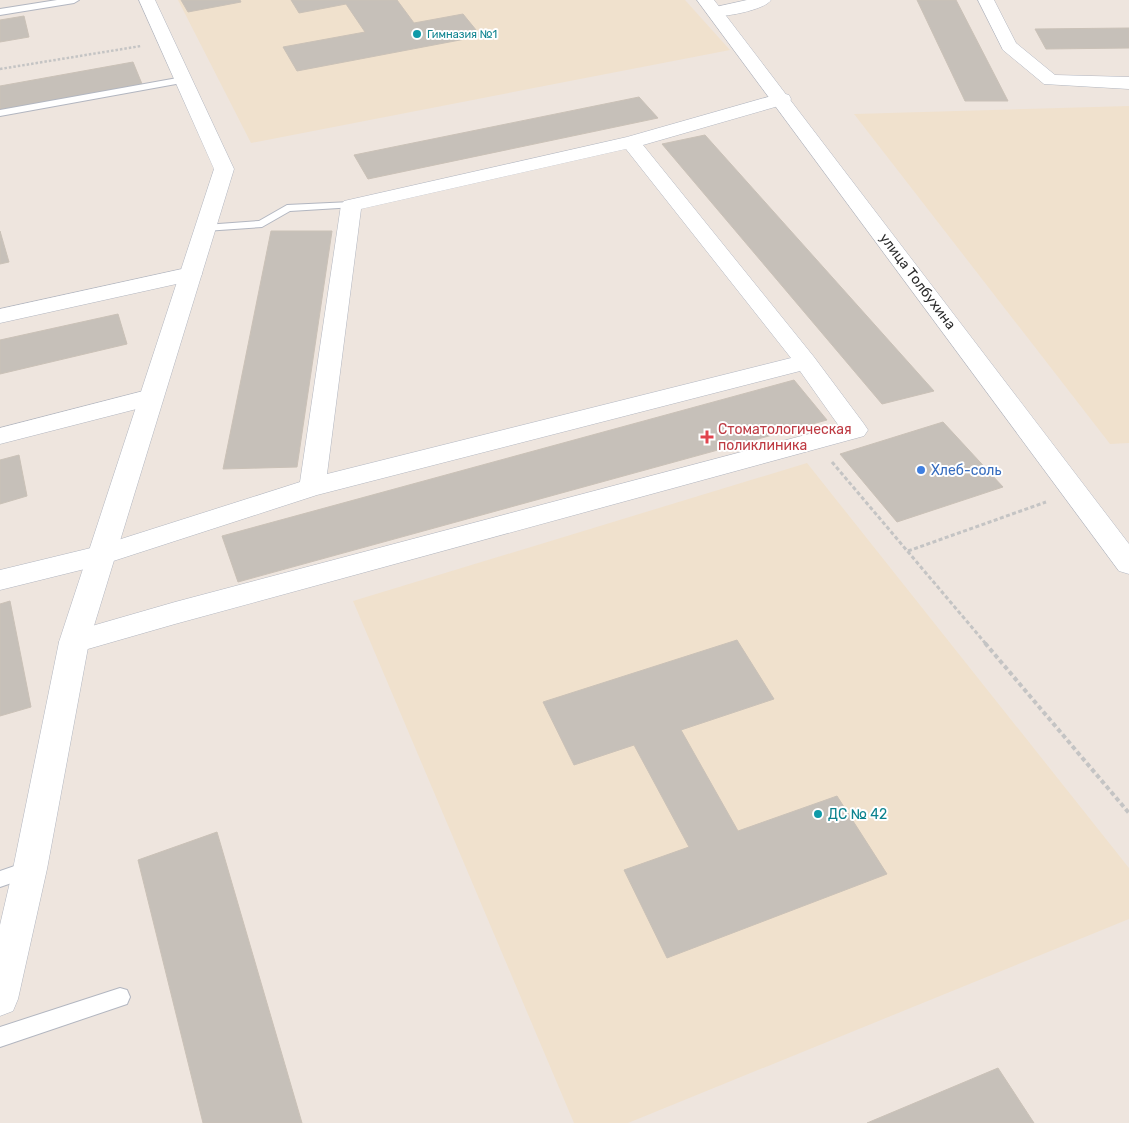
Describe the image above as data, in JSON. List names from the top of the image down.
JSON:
{
  "streets": {
    "street": ["улица Толбухина"]
  },
  "places": {
    "other": ["Гимназия №1", "Хлеб-соль", "ДС № 42"],
    "health": ["Стоматологическая поликлиника"]
  }
}
